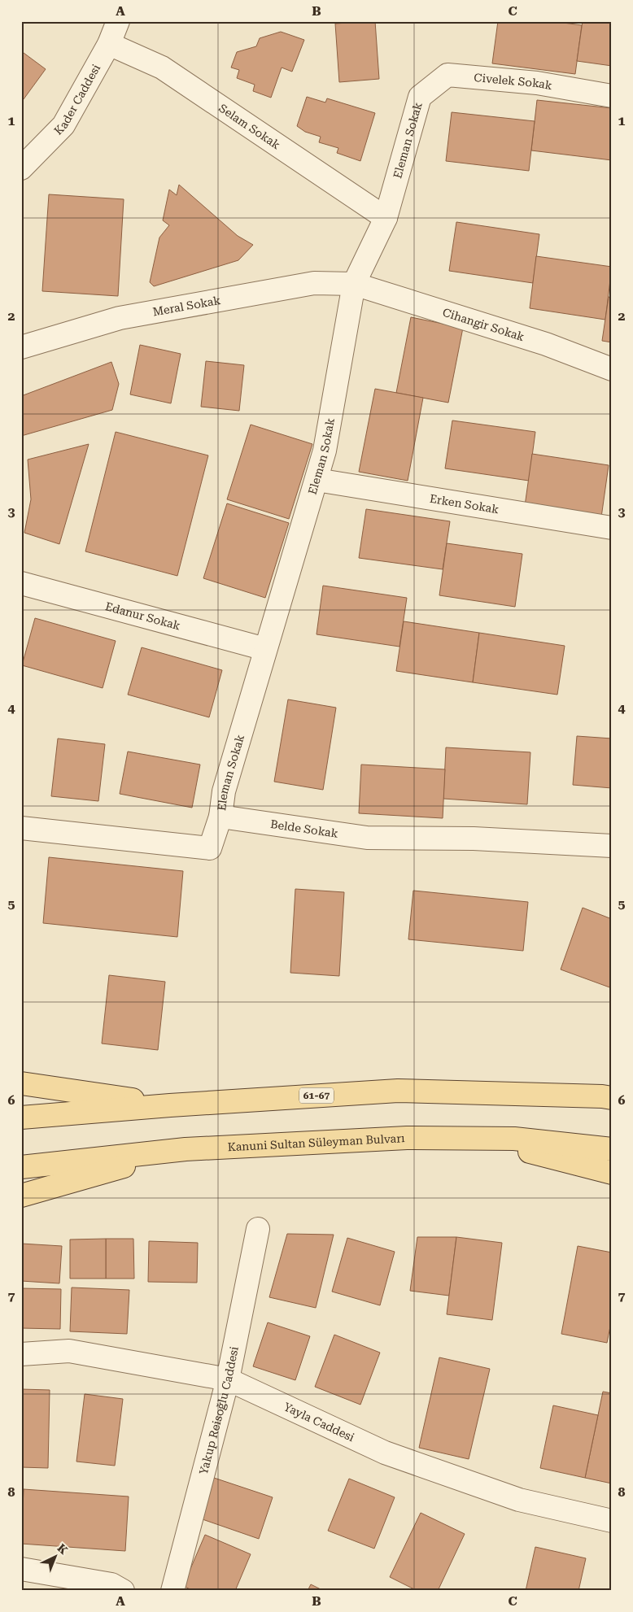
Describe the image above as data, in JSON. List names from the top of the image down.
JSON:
{
  "streets": {
    "main road": ["61-67", "Kanuni Sultan Süleyman Bulvarı"],
    "street": [
      "Civelek Sokak",
      "Kader Caddesi",
      "Selam Sokak",
      "Eleman Sokak",
      "Meral Sokak",
      "Cihangir Sokak",
      "Erken Sokak",
      "Edanur Sokak",
      "Belde Sokak",
      "Yakup Reisoğlu Caddesi",
      "Yayla Caddesi"
    ]
  },
  "crossings": [
    ["Civelek Sokak", "Eleman Sokak"],
    ["Kader Caddesi", "Selam Sokak"],
    ["Selam Sokak", "Eleman Sokak"],
    ["Eleman Sokak", "Meral Sokak"],
    ["Eleman Sokak", "Cihangir Sokak"],
    ["Eleman Sokak", "Erken Sokak"],
    ["Eleman Sokak", "Edanur Sokak"],
    ["Eleman Sokak", "Belde Sokak"],
    ["Meral Sokak", "Cihangir Sokak"],
    ["Yakup Reisoğlu Caddesi", "Yayla Caddesi"]
  ],
  "north": "top right",
  "grid": {
    "columns": ["A", "B", "C"],
    "rows": [
      "1",
      "2",
      "3",
      "4",
      "5",
      "6",
      "7",
      "8"
    ]
  }
}
